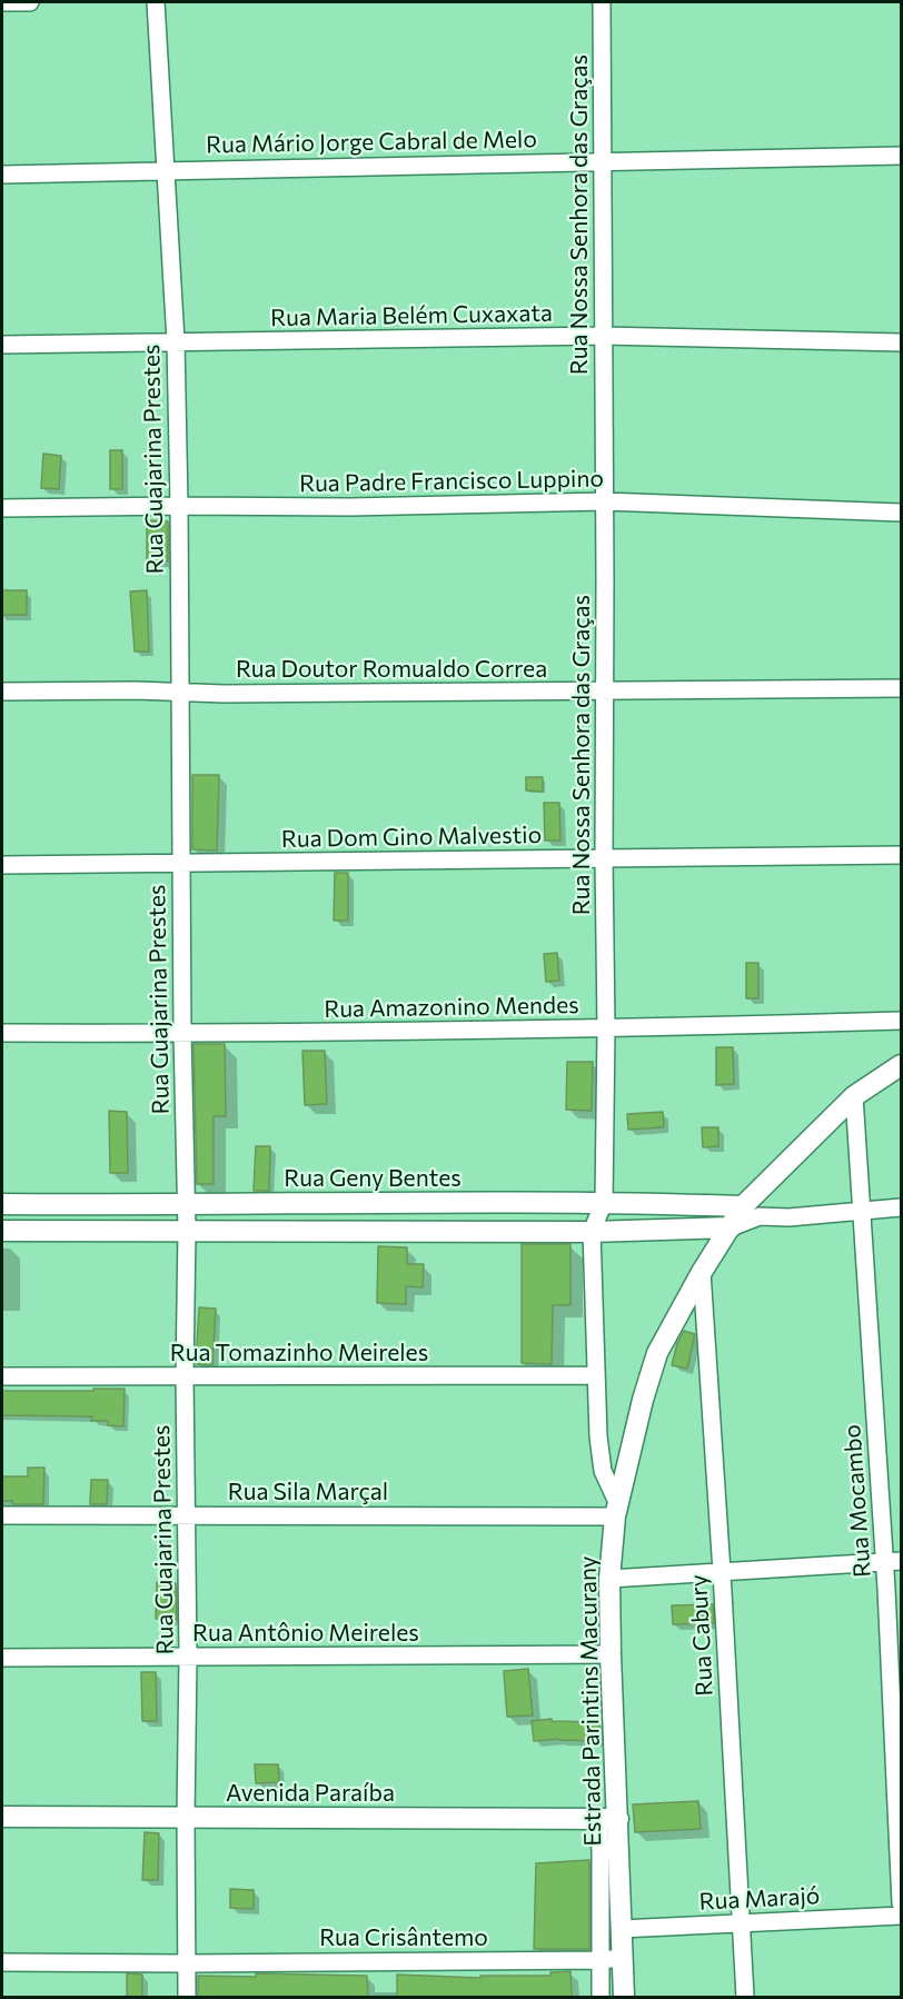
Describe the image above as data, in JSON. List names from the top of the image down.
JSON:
{
  "streets": {
    "street": [
      "Rua Mário Jorge Cabral de Melo",
      "Rua Nossa Senhora das Graças",
      "Rua Maria Belém Cuxaxata",
      "Rua Guajarina Prestes",
      "Rua Padre Francisco Luppino",
      "Rua Doutor Romualdo Correa",
      "Rua Dom Gino Malvestio",
      "Rua Amazonino Mendes",
      "Rua Geny Bentes",
      "Rua Tomazinho Meireles",
      "Rua Sila Marçal",
      "Rua Mocambo",
      "Rua Antônio Meireles",
      "Rua Cabury",
      "Estrada Parintins Macurany",
      "Avenida Paraíba",
      "Rua Marajó",
      "Rua Crisântemo"
    ]
  },
  "crossings": [
    ["Rua Mário Jorge Cabral de Melo", "Rua Nossa Senhora das Graças"],
    ["Rua Mário Jorge Cabral de Melo", "Rua Guajarina Prestes"],
    ["Rua Nossa Senhora das Graças", "Rua Maria Belém Cuxaxata"],
    ["Rua Nossa Senhora das Graças", "Rua Padre Francisco Luppino"],
    ["Rua Nossa Senhora das Graças", "Rua Doutor Romualdo Correa"],
    ["Rua Nossa Senhora das Graças", "Rua Dom Gino Malvestio"],
    ["Rua Nossa Senhora das Graças", "Rua Amazonino Mendes"],
    ["Rua Nossa Senhora das Graças", "Rua Geny Bentes"],
    ["Rua Nossa Senhora das Graças", "Rua Tomazinho Meireles"],
    ["Rua Nossa Senhora das Graças", "Rua Sila Marçal"],
    ["Rua Nossa Senhora das Graças", "Estrada Parintins Macurany"],
    ["Rua Maria Belém Cuxaxata", "Rua Guajarina Prestes"],
    ["Rua Guajarina Prestes", "Rua Padre Francisco Luppino"],
    ["Rua Guajarina Prestes", "Rua Doutor Romualdo Correa"],
    ["Rua Guajarina Prestes", "Rua Dom Gino Malvestio"],
    ["Rua Guajarina Prestes", "Rua Amazonino Mendes"],
    ["Rua Guajarina Prestes", "Rua Geny Bentes"],
    ["Rua Guajarina Prestes", "Rua Tomazinho Meireles"],
    ["Rua Guajarina Prestes", "Rua Sila Marçal"],
    ["Rua Guajarina Prestes", "Rua Antônio Meireles"],
    ["Rua Guajarina Prestes", "Avenida Paraíba"],
    ["Rua Guajarina Prestes", "Rua Crisântemo"],
    ["Rua Geny Bentes", "Estrada Parintins Macurany"],
    ["Rua Sila Marçal", "Estrada Parintins Macurany"],
    ["Rua Mocambo", "Estrada Parintins Macurany"],
    ["Rua Antônio Meireles", "Estrada Parintins Macurany"],
    ["Rua Cabury", "Estrada Parintins Macurany"],
    ["Rua Cabury", "Rua Marajó"],
    ["Estrada Parintins Macurany", "Avenida Paraíba"],
    ["Estrada Parintins Macurany", "Rua Marajó"],
    ["Estrada Parintins Macurany", "Rua Crisântemo"]
  ]
}
